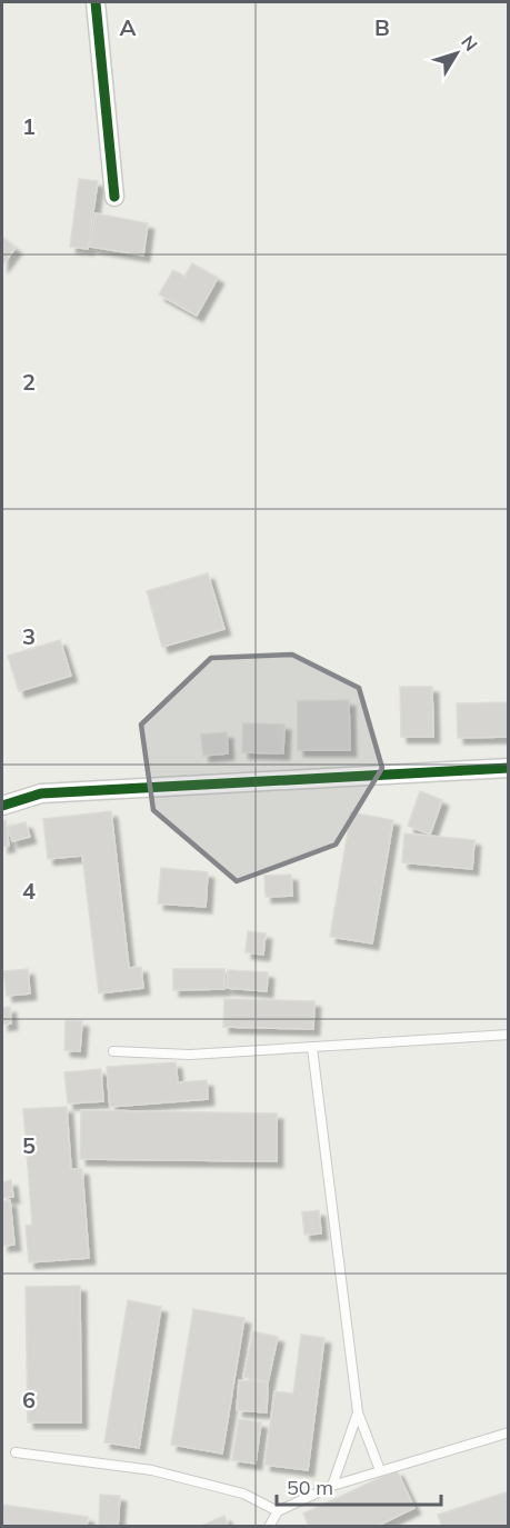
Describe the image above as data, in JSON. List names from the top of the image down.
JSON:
{
  "scale_bar": "50 m",
  "north": "top right",
  "grid": {
    "columns": ["A", "B"],
    "rows": [
      "1",
      "2",
      "3",
      "4",
      "5",
      "6"
    ]
  }
}
